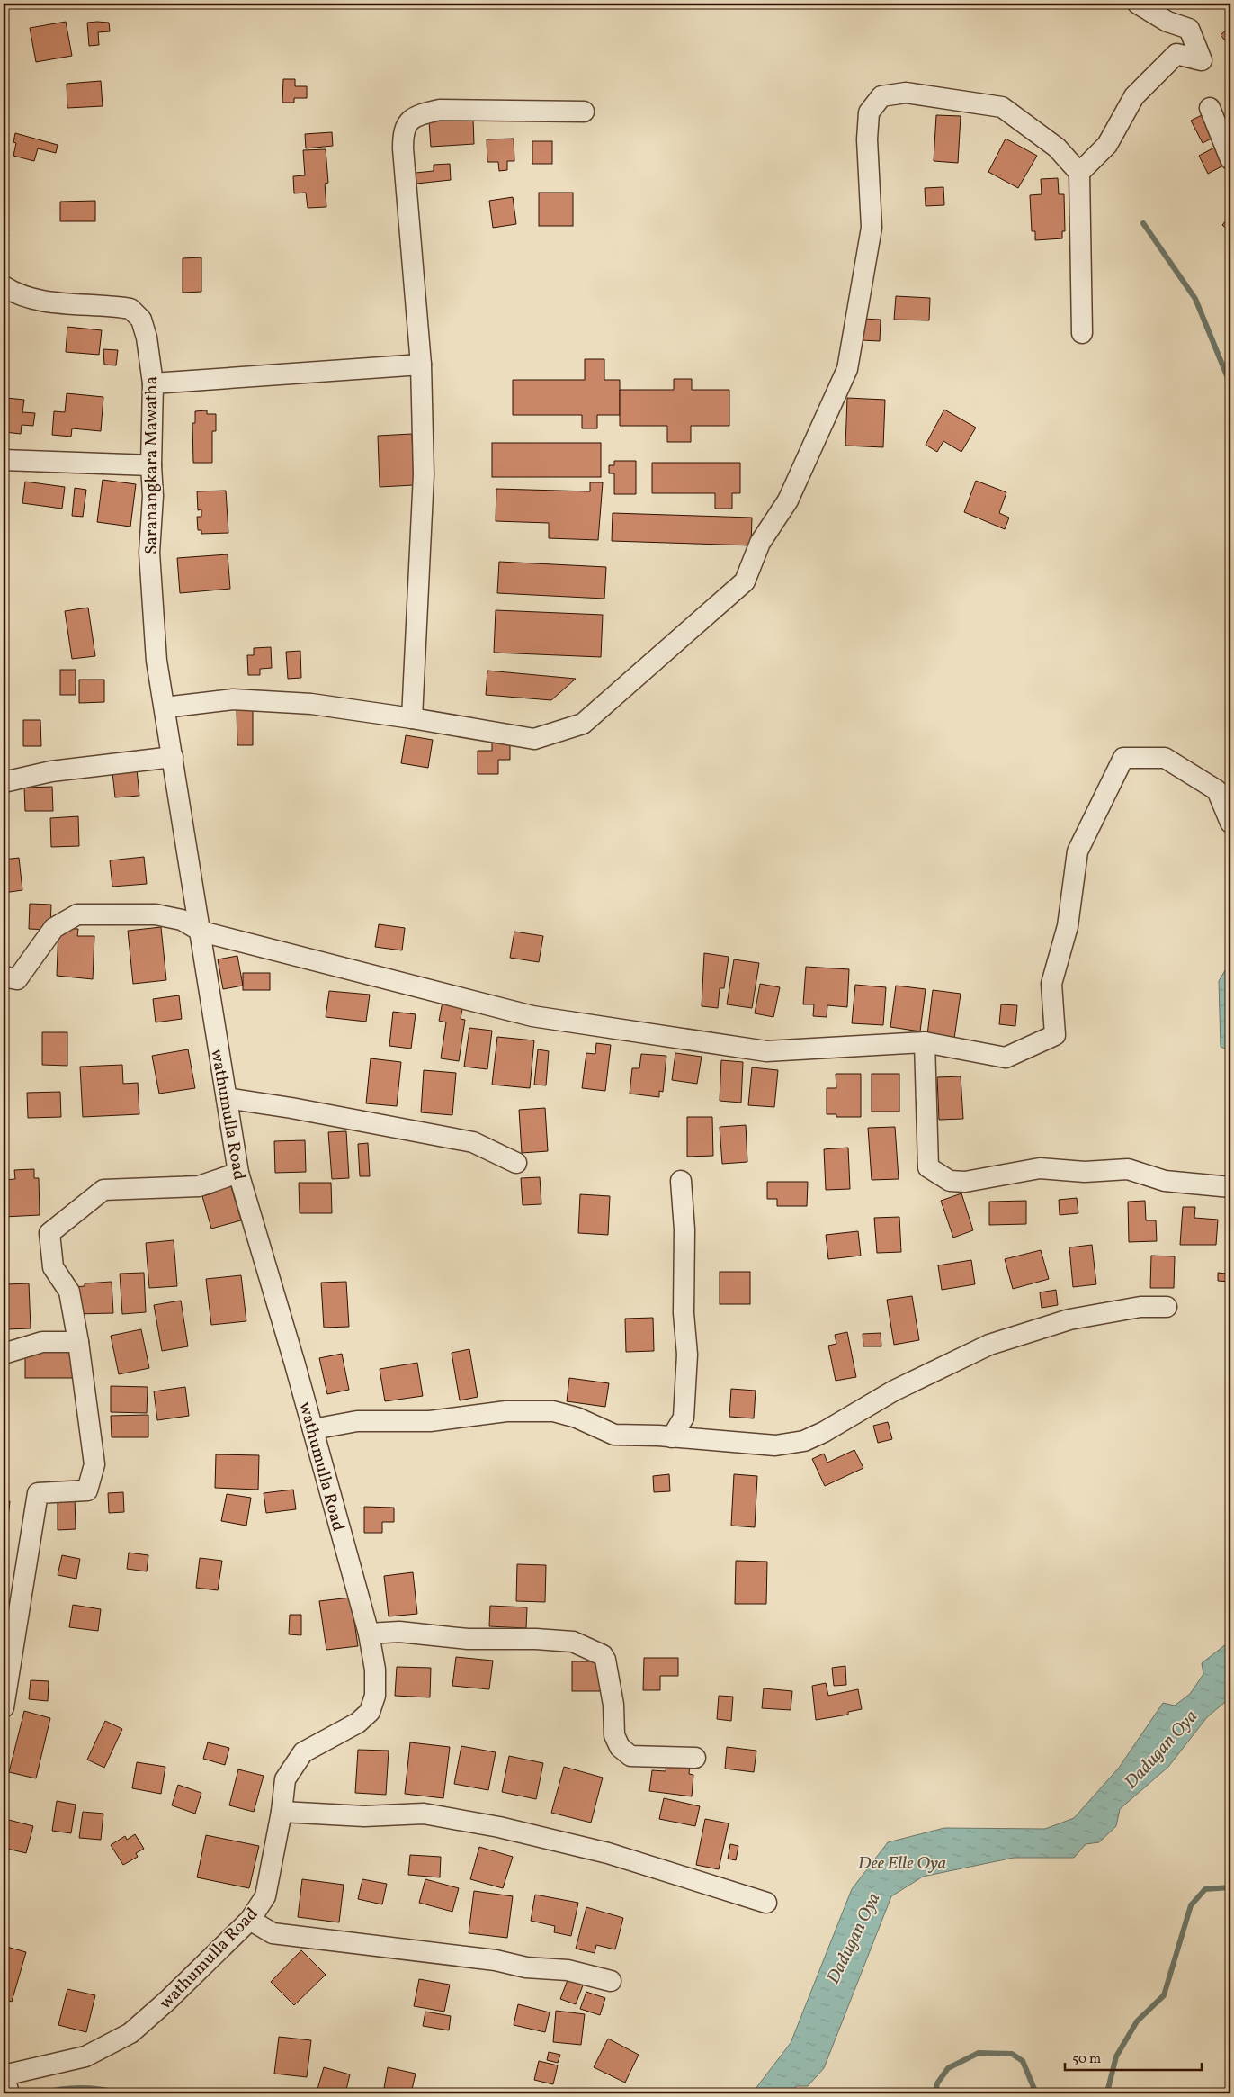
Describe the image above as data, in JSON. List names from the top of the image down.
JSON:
{
  "streets": {
    "street": ["Saranangkara Mawatha", "wathumulla Road"]
  },
  "crossings": [
    ["Saranangkara Mawatha", "wathumulla Road"]
  ],
  "water": ["Dadugan Oya", "Dee Elle Oya"],
  "scale_bar": "50 m"
}
